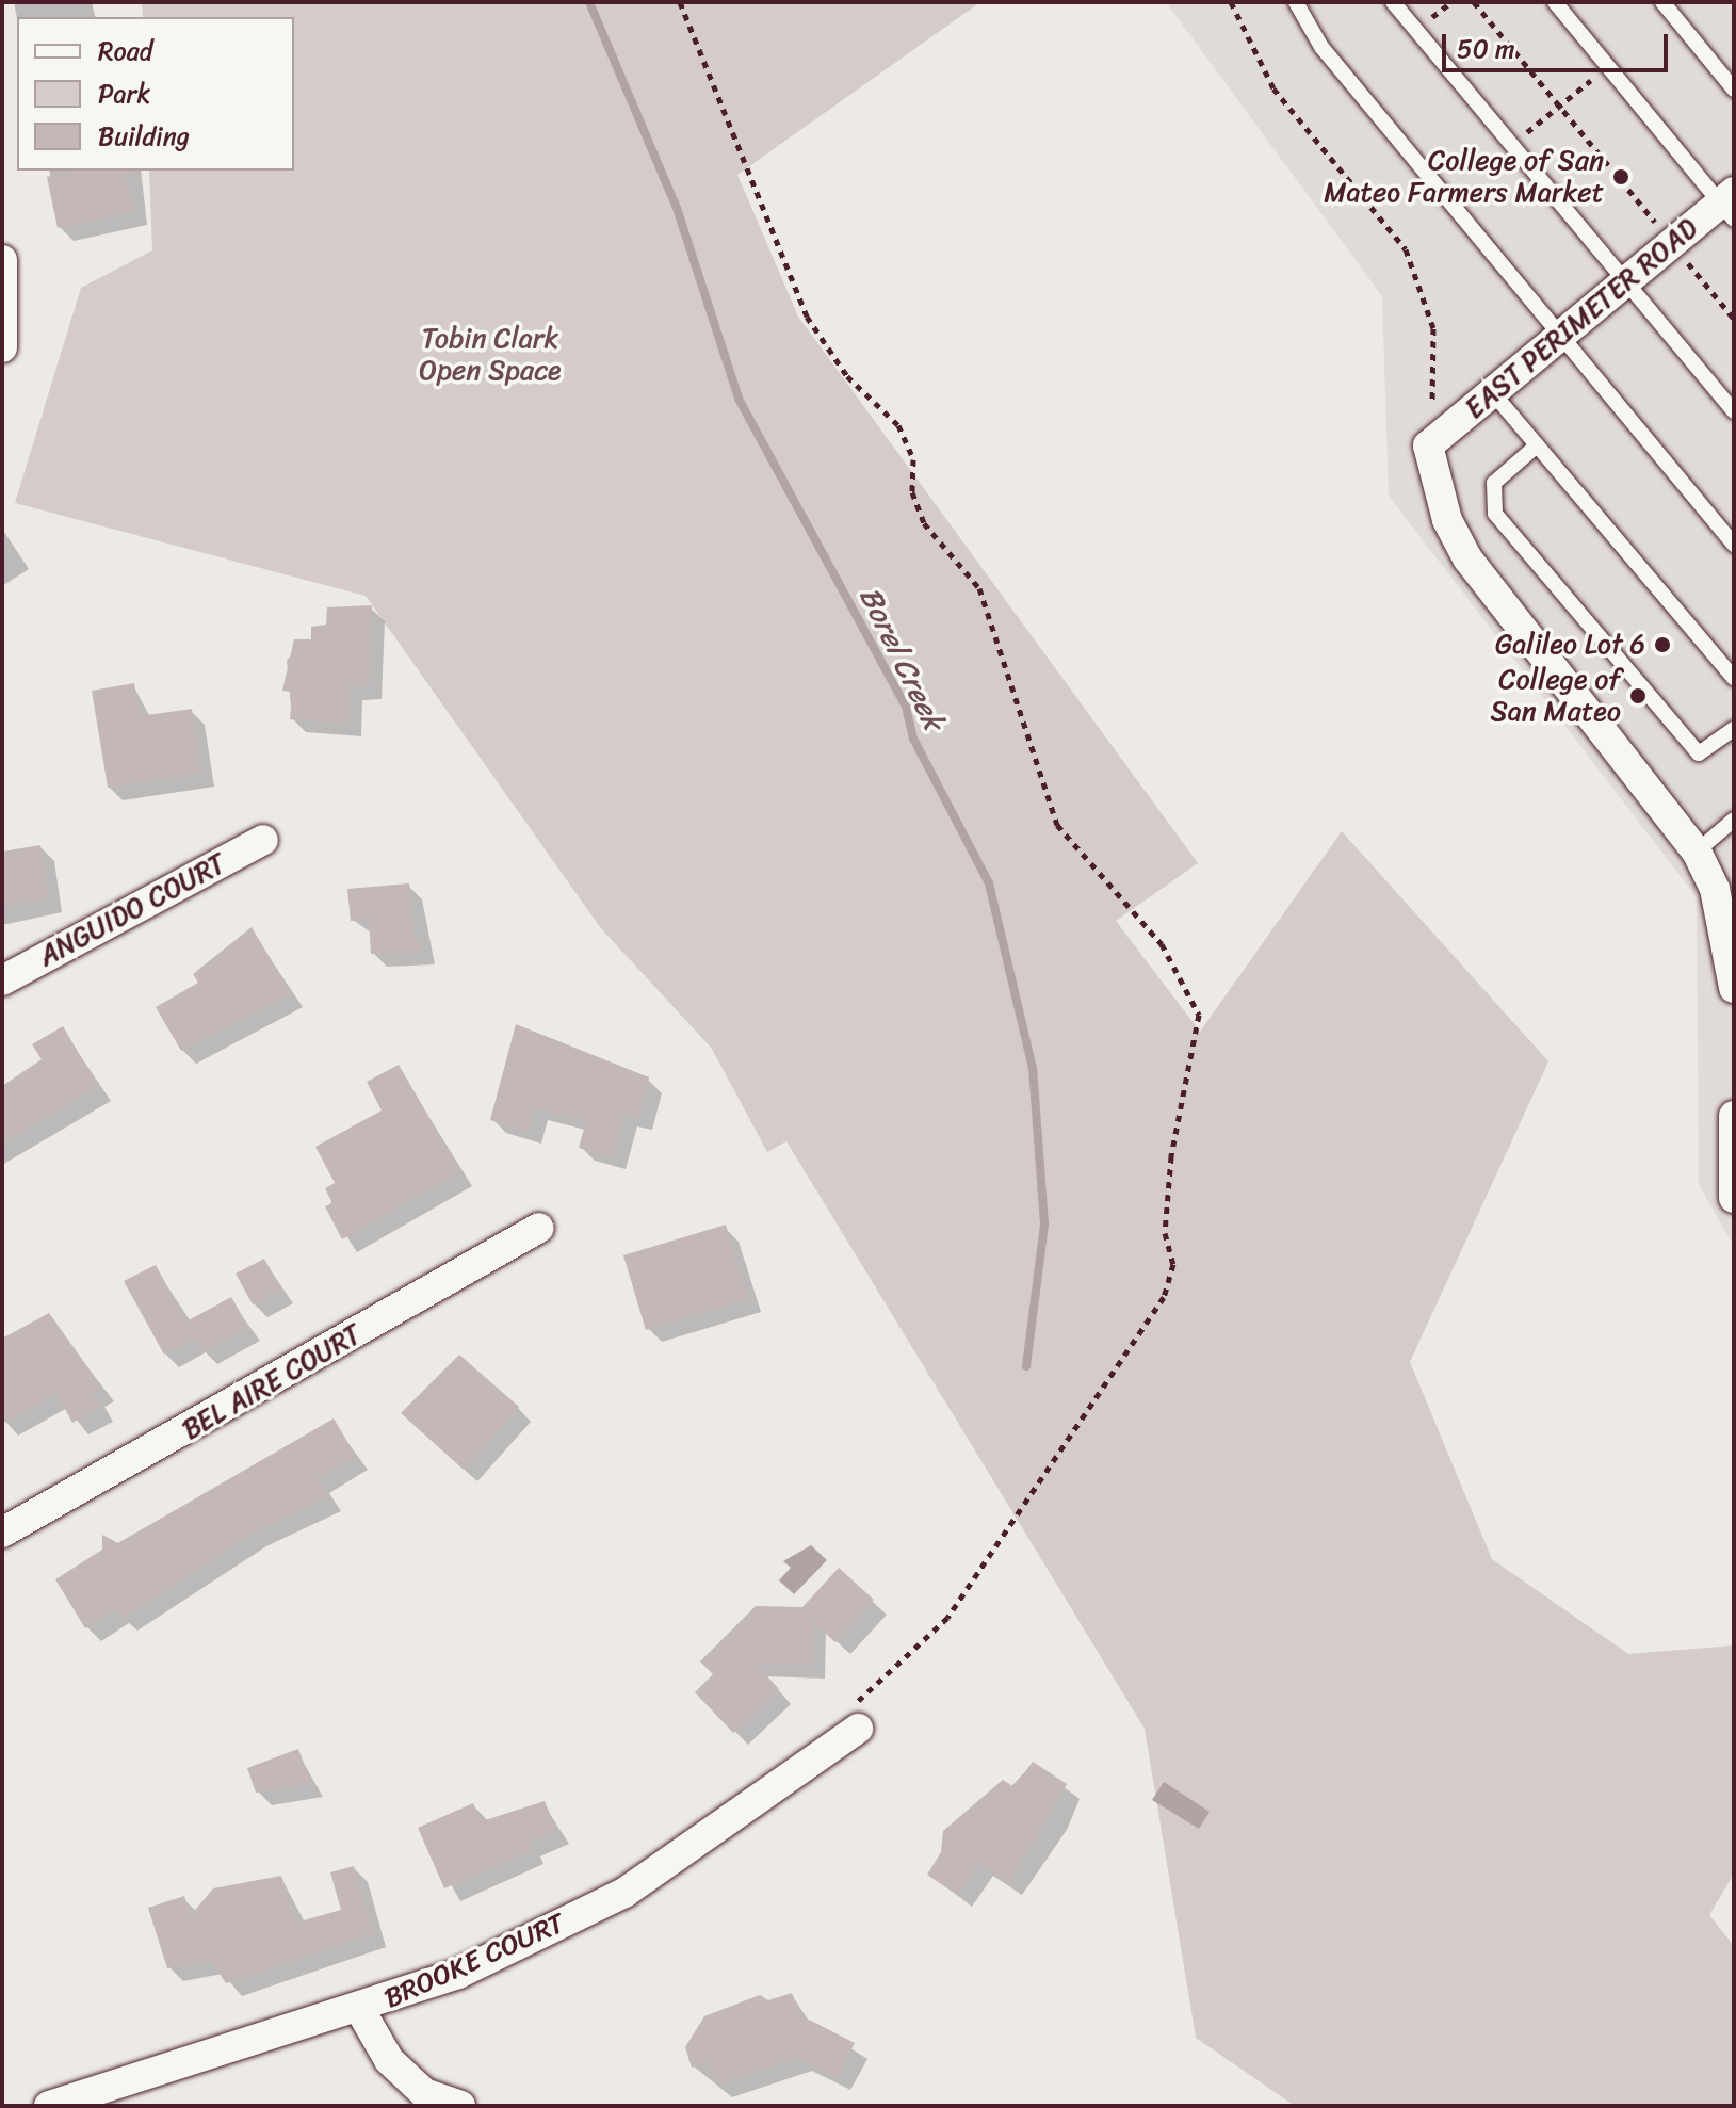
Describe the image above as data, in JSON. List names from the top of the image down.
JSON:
{
  "streets": {
    "street": [
      "EAST PERIMETER ROAD",
      "ANGUIDO COURT",
      "BEL AIRE COURT",
      "BROOKE COURT"
    ]
  },
  "water": ["Borel Creek"],
  "parks": ["Tobin Clark Open Space"],
  "places": ["College of San Mateo Farmers Market", "Galileo Lot 6", "College of San Mateo"],
  "legend": ["Road", "Park", "Building"],
  "scale_bar": "50 m"
}
